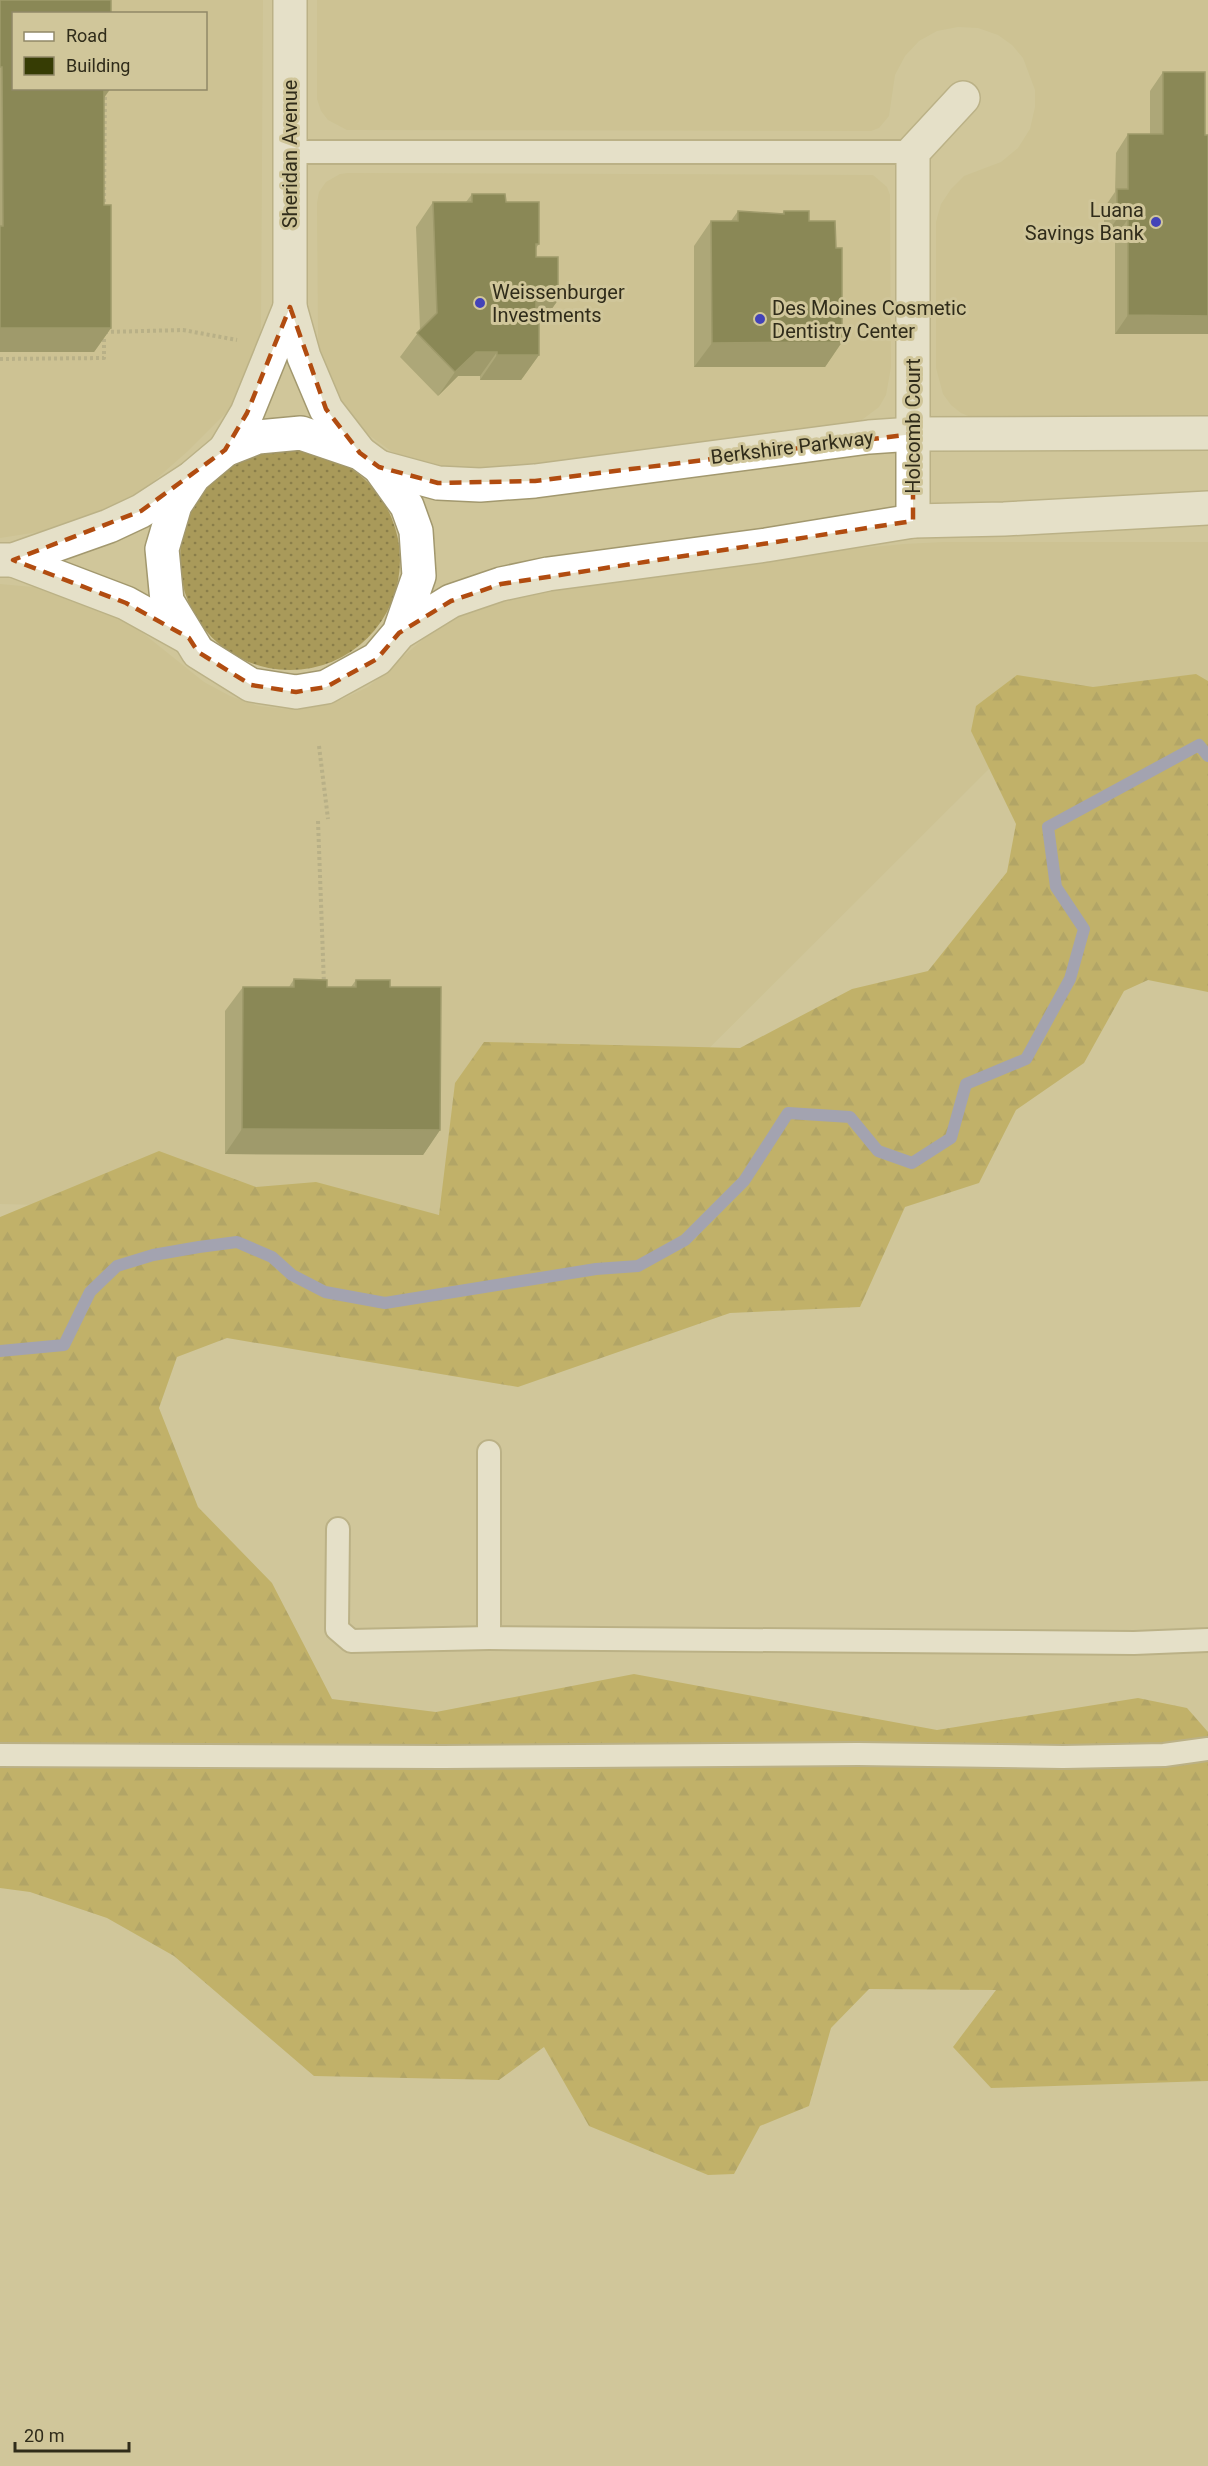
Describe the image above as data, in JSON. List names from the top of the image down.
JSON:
{
  "streets": {
    "street": ["Sheridan Avenue", "Holcomb Court", "Berkshire Parkway"]
  },
  "crossings": [
    ["Sheridan Avenue", "Berkshire Parkway"],
    ["Holcomb Court", "Berkshire Parkway"]
  ],
  "places": ["Luana Savings Bank", "Weissenburger Investments", "Des Moines Cosmetic Dentistry Center"],
  "legend": ["Road", "Building"],
  "scale_bar": "20 m"
}
